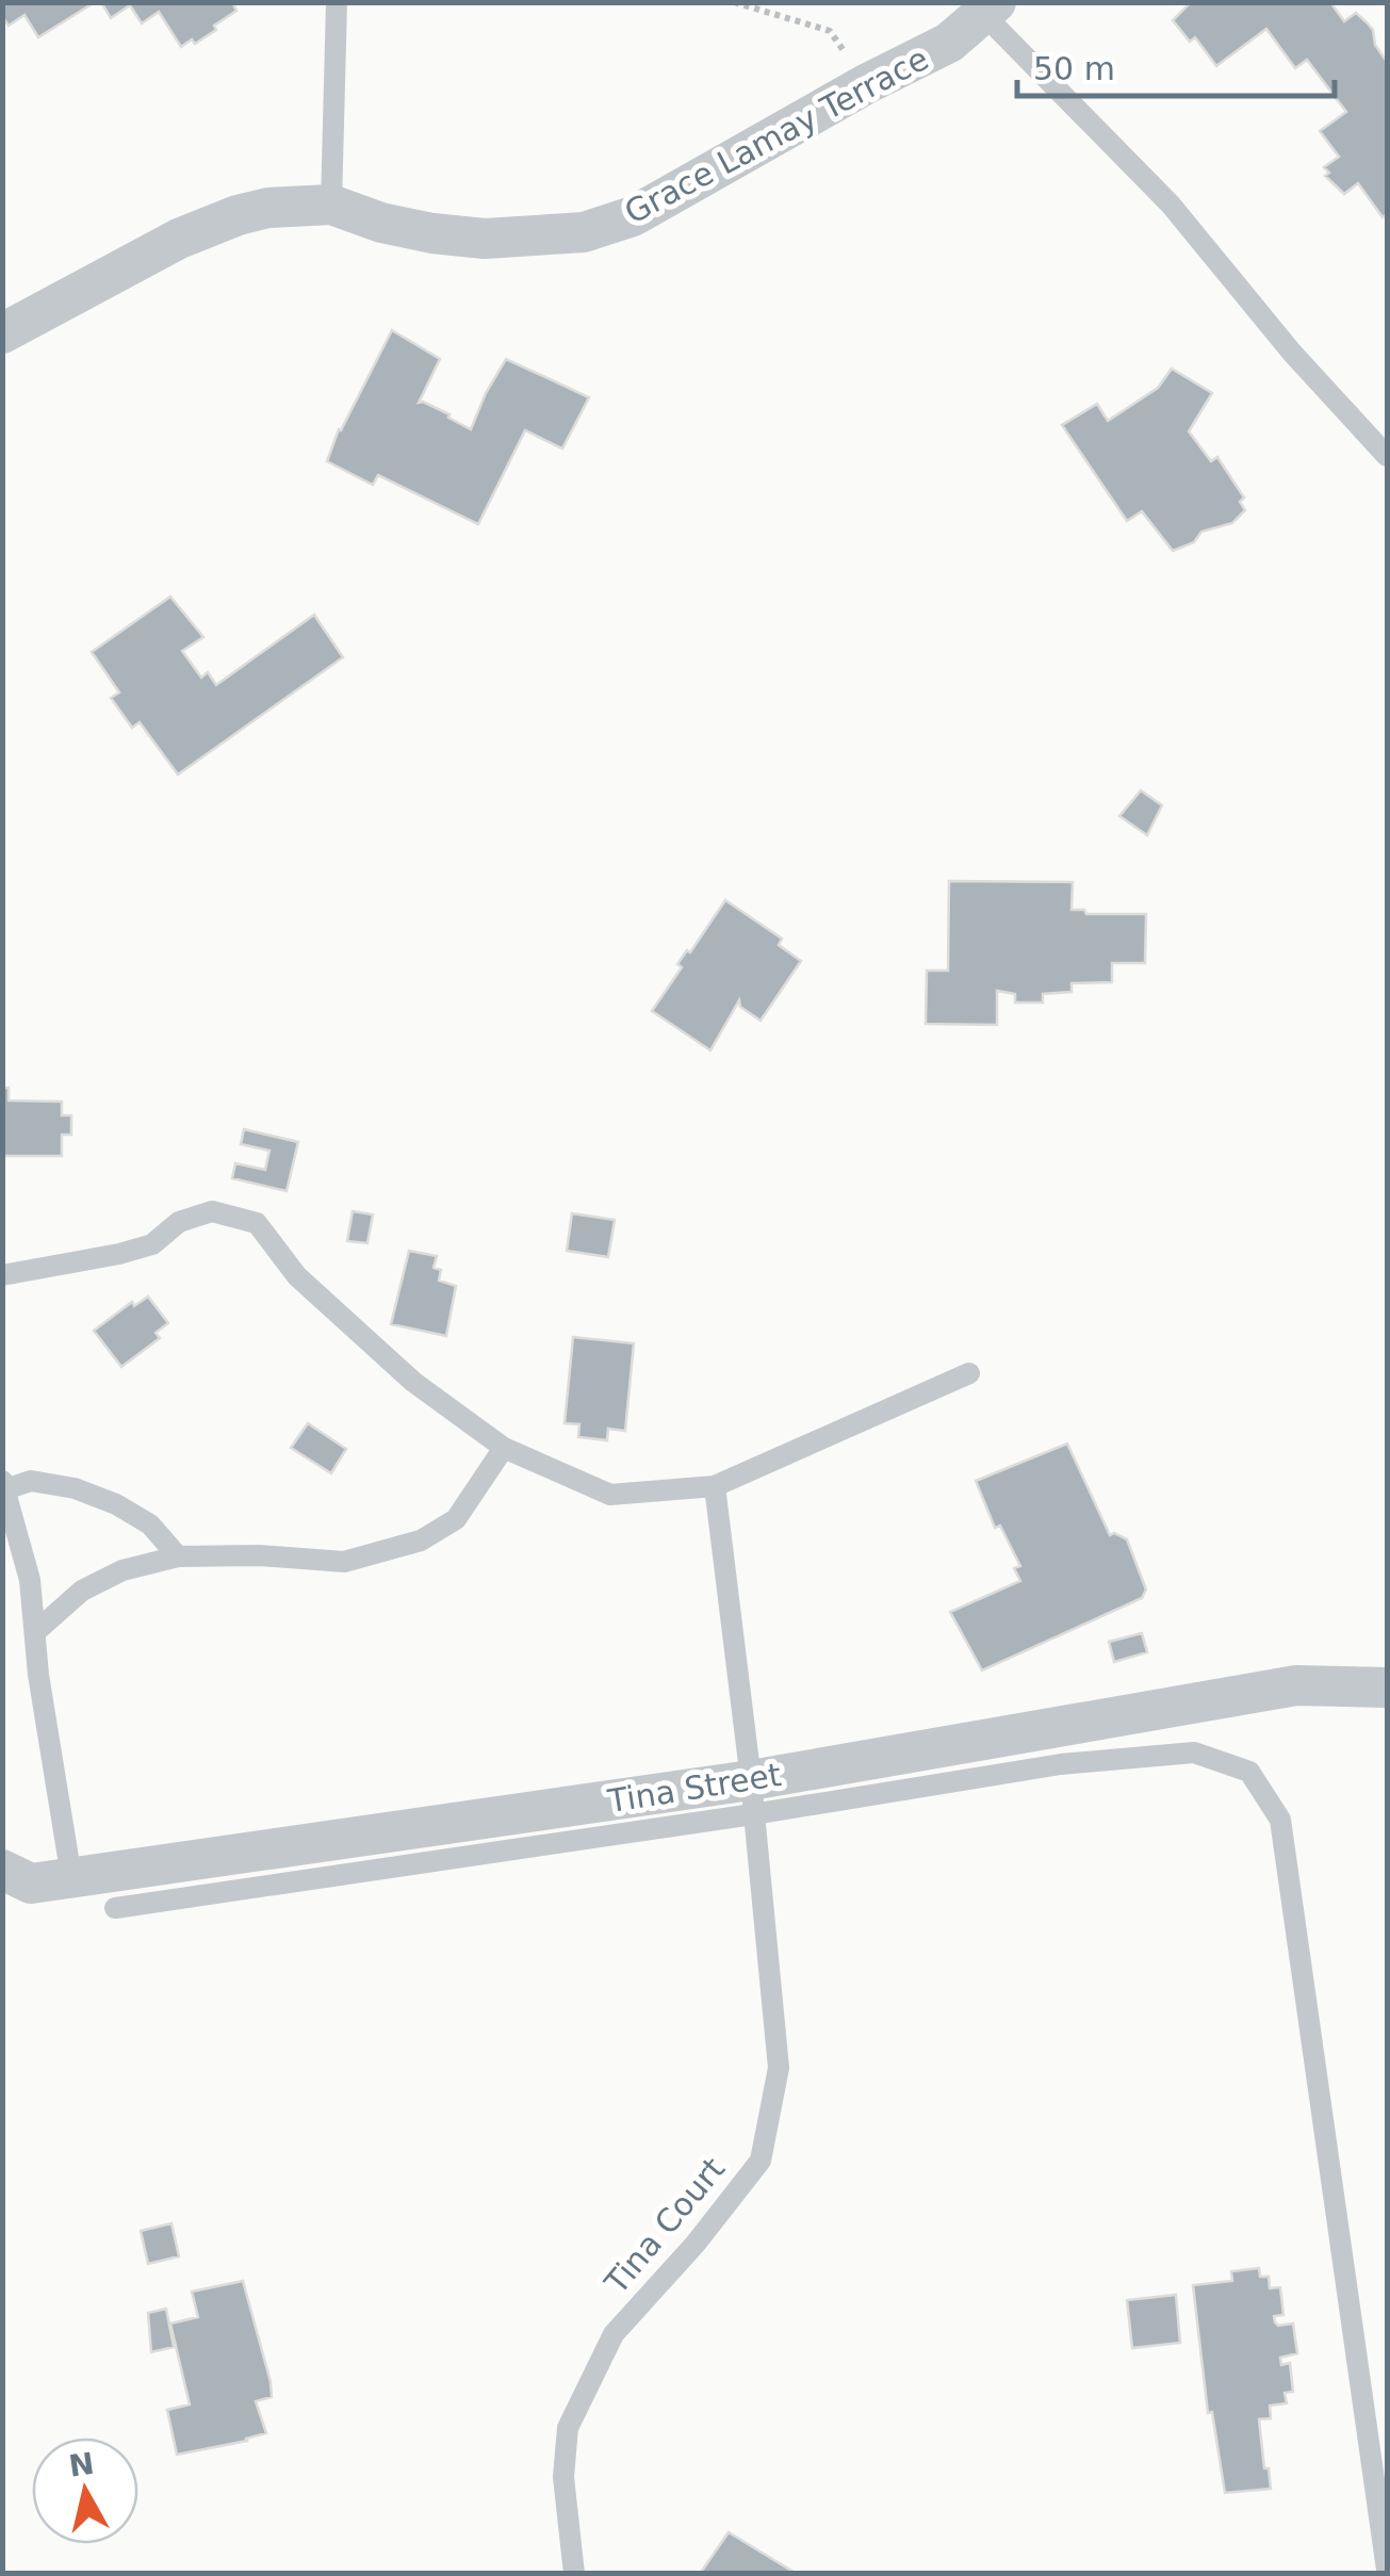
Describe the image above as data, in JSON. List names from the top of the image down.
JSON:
{
  "streets": {
    "street": ["Grace Lamay Terrace", "Tina Street"],
    "lane": ["Tina Court"]
  },
  "crossings": [
    ["Tina Street", "Tina Court"]
  ],
  "scale_bar": "50 m",
  "north": "top"
}
